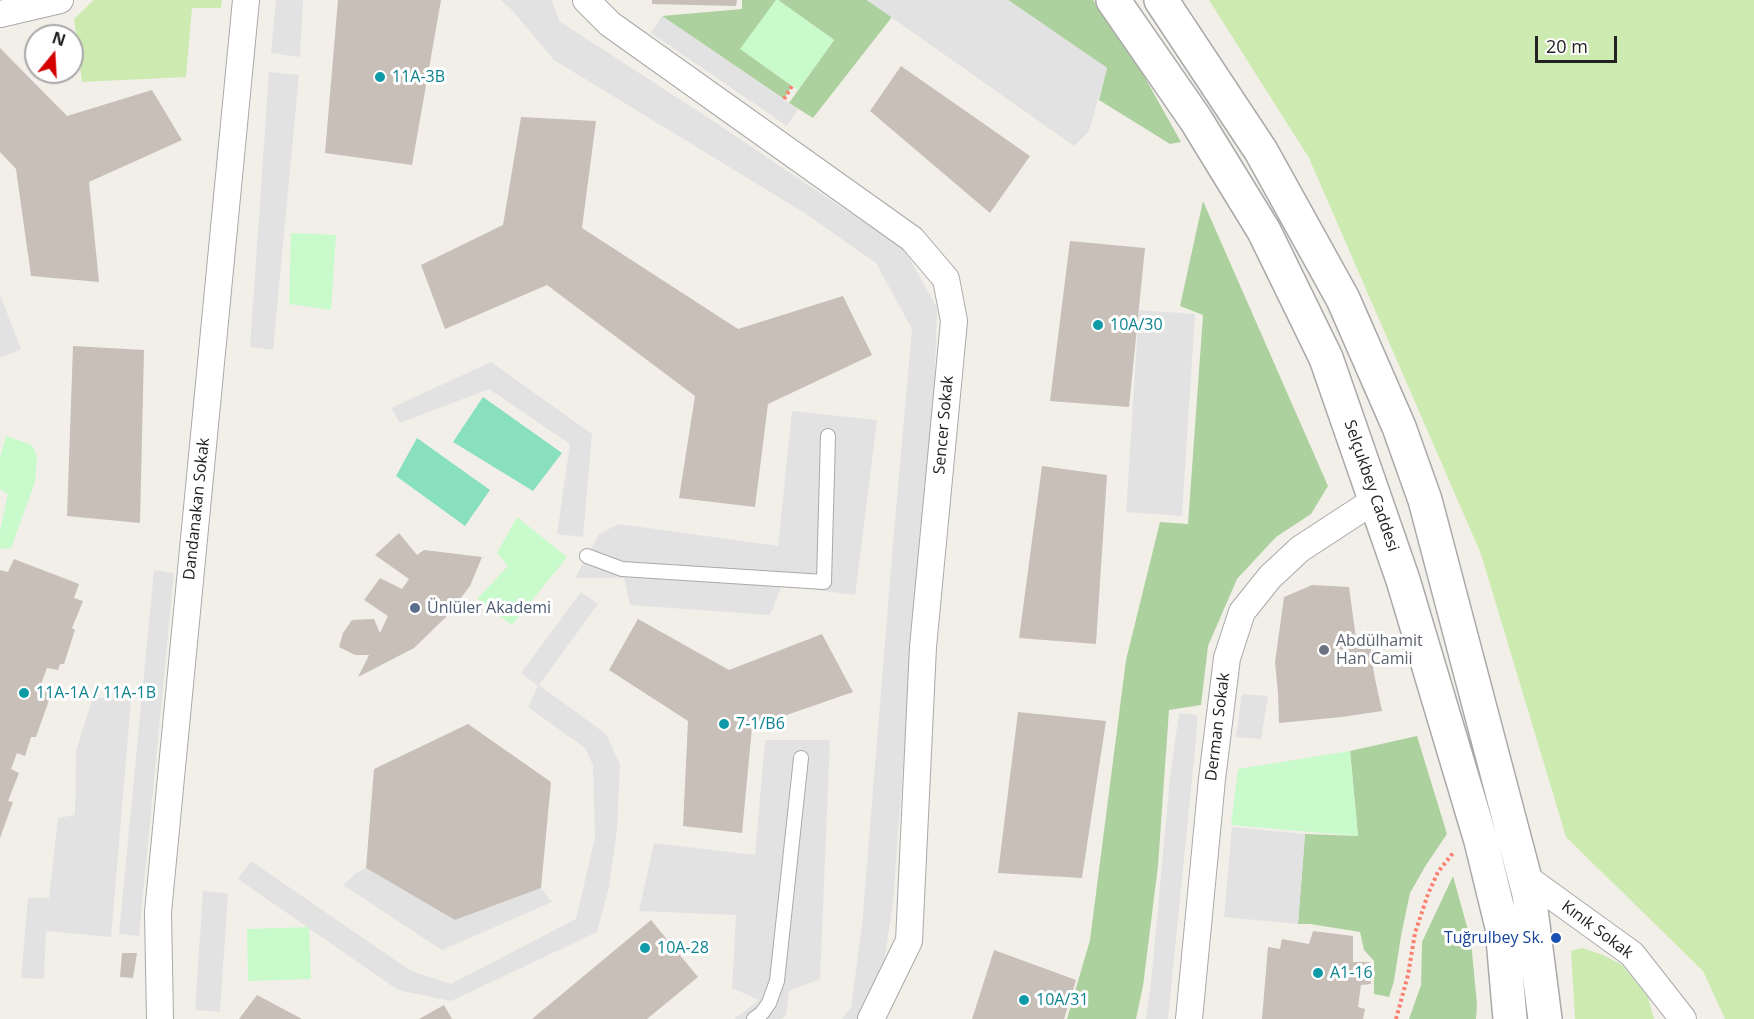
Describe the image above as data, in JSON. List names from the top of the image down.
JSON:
{
  "streets": {
    "street": [
      "Sencer Sokak",
      "Selçukbey Caddesi",
      "Dandanakan Sokak",
      "Derman Sokak",
      "Kınık Sokak"
    ]
  },
  "crossings": [
    ["Selçukbey Caddesi", "Derman Sokak"]
  ],
  "places": [
    "11A-3B",
    "10A/30",
    "Ünlüler Akademi",
    "Abdülhamit Han Camii",
    "11A-1A / 11A-1B",
    "7-1/B6",
    "Tuğrulbey Sk.",
    "10A-28",
    "A1-16",
    "10A/31"
  ],
  "scale_bar": "20 m",
  "north": "top"
}
